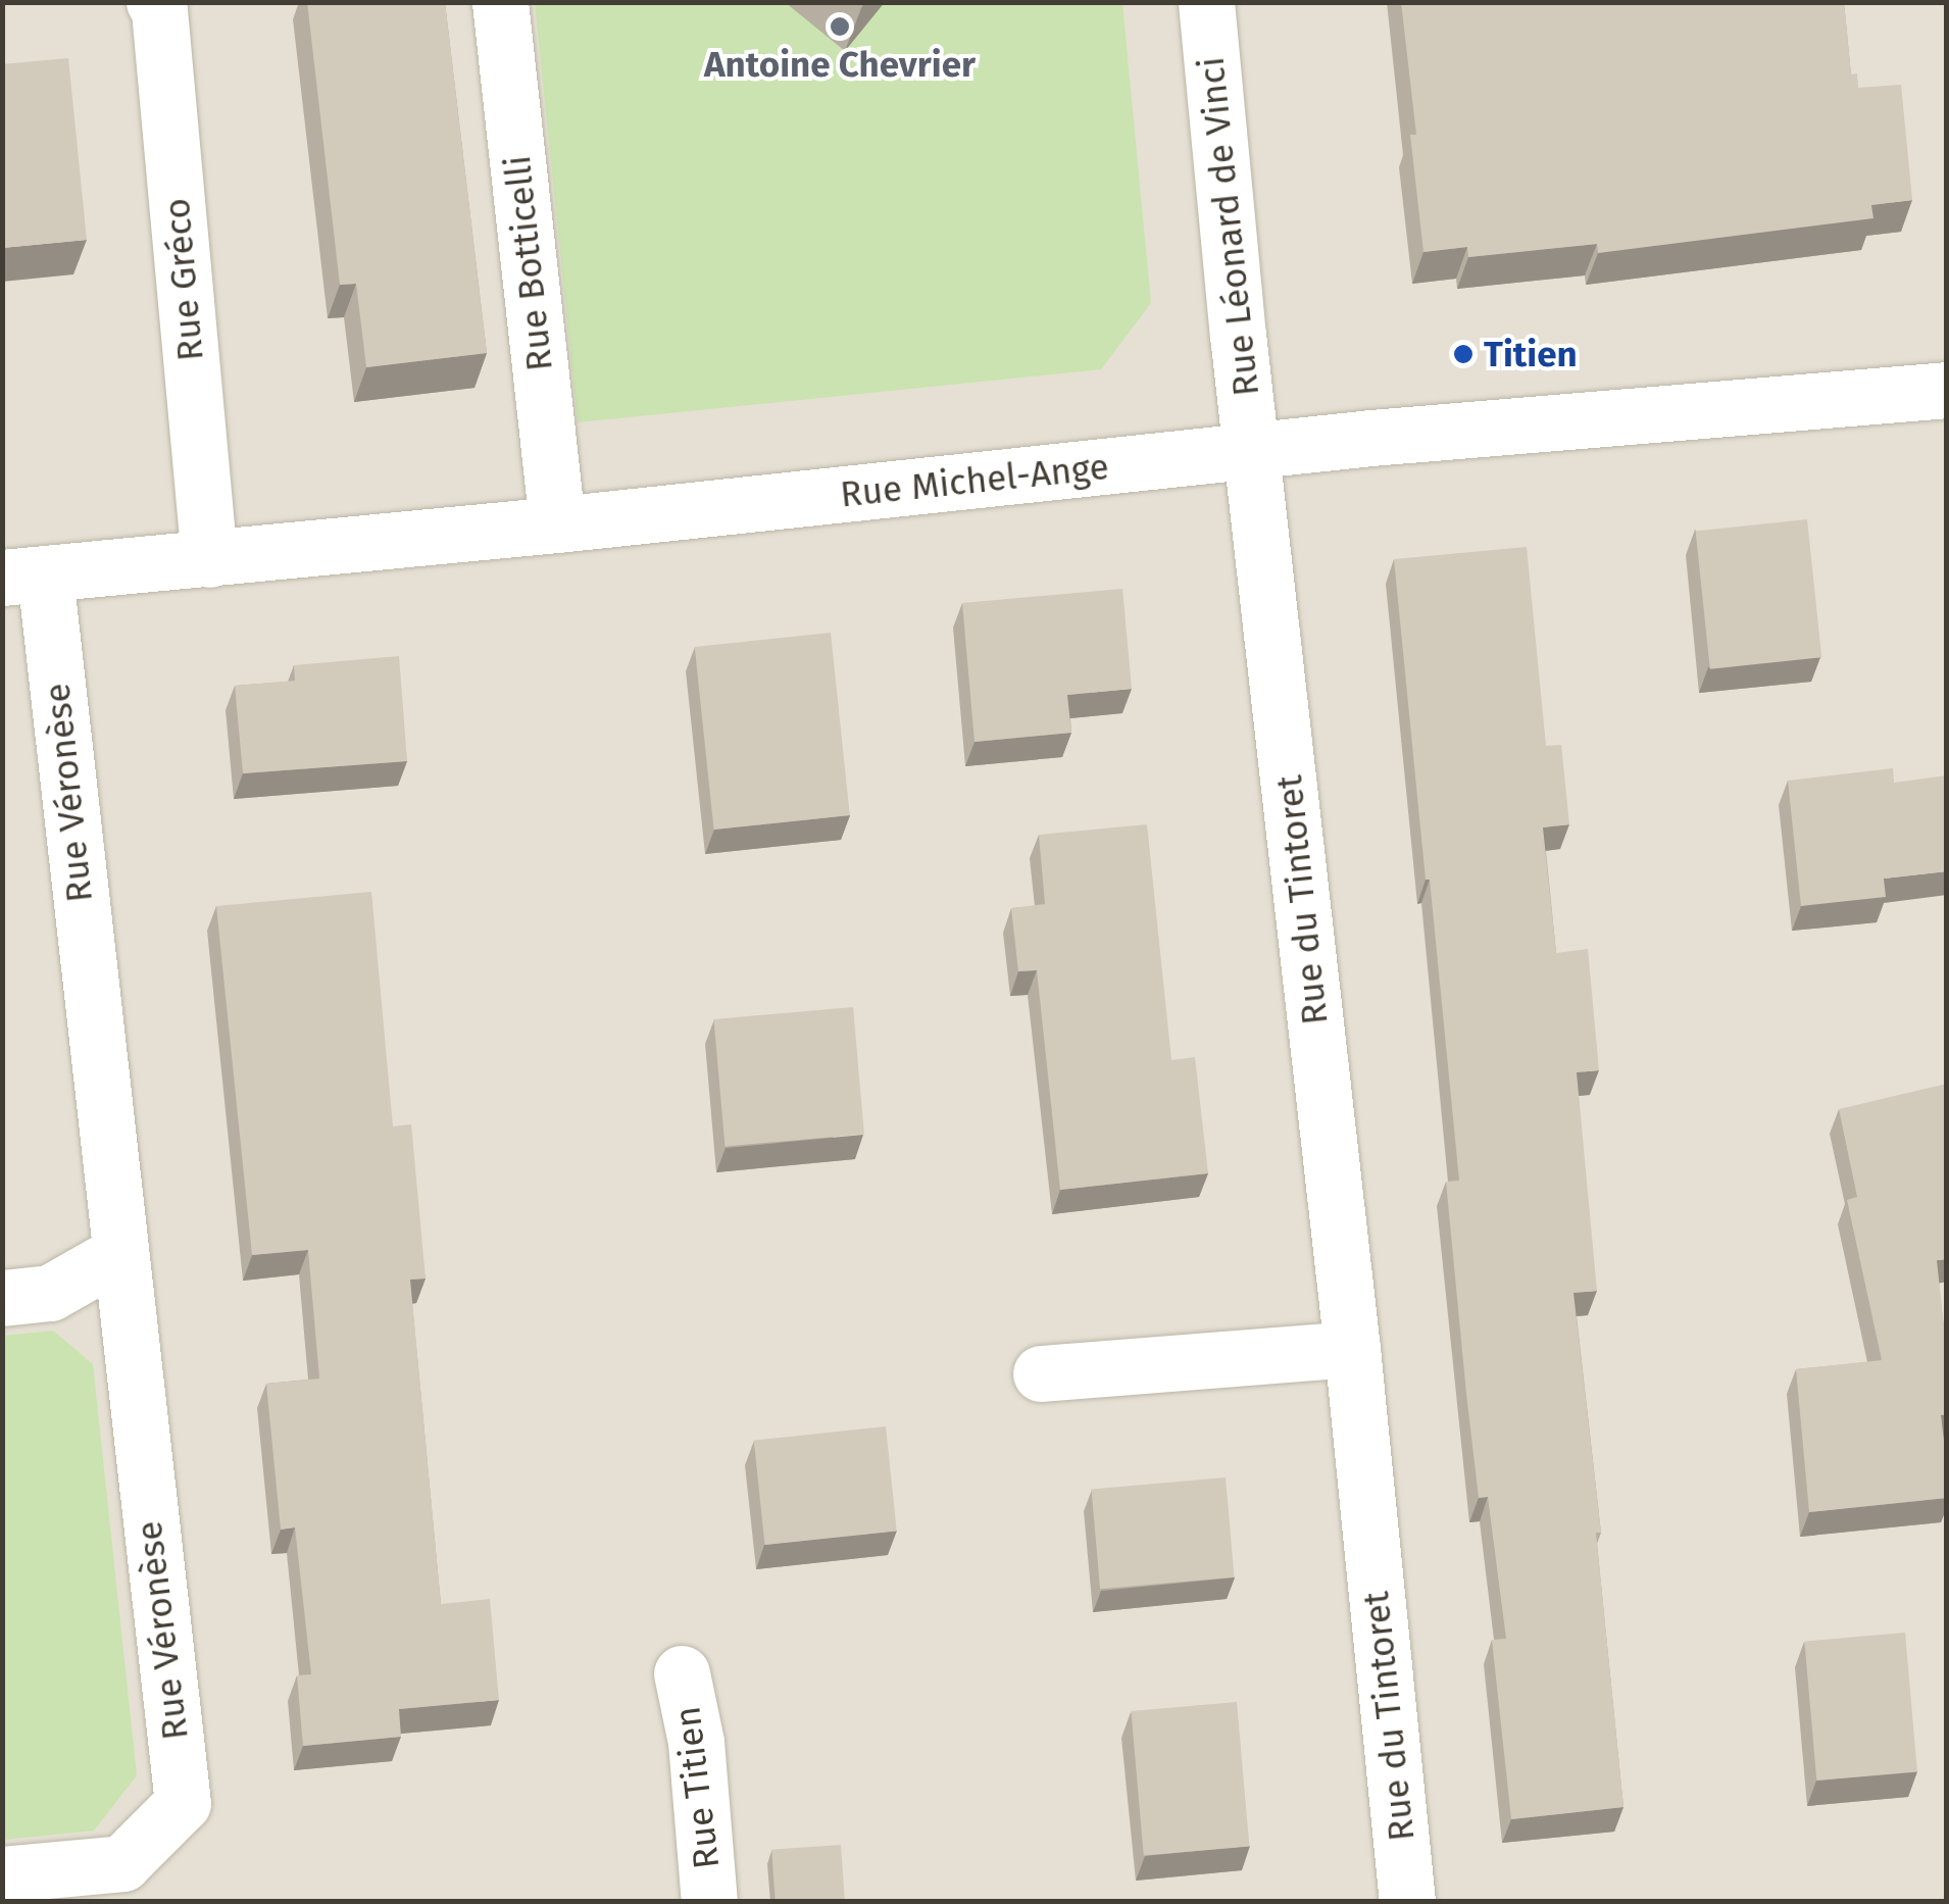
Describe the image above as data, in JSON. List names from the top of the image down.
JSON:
{
  "streets": {
    "street": [
      "Rue Léonard de Vinci",
      "Rue Botticelli",
      "Rue Gréco",
      "Rue Michel-Ange",
      "Rue Véronèse",
      "Rue du Tintoret",
      "Rue Titien"
    ]
  },
  "crossings": [
    ["Rue Léonard de Vinci", "Rue Michel-Ange"],
    ["Rue Léonard de Vinci", "Rue du Tintoret"],
    ["Rue Botticelli", "Rue Michel-Ange"],
    ["Rue Gréco", "Rue Michel-Ange"],
    ["Rue Michel-Ange", "Rue Véronèse"],
    ["Rue Michel-Ange", "Rue du Tintoret"]
  ],
  "places": ["Antoine Chevrier", "Titien"]
}
